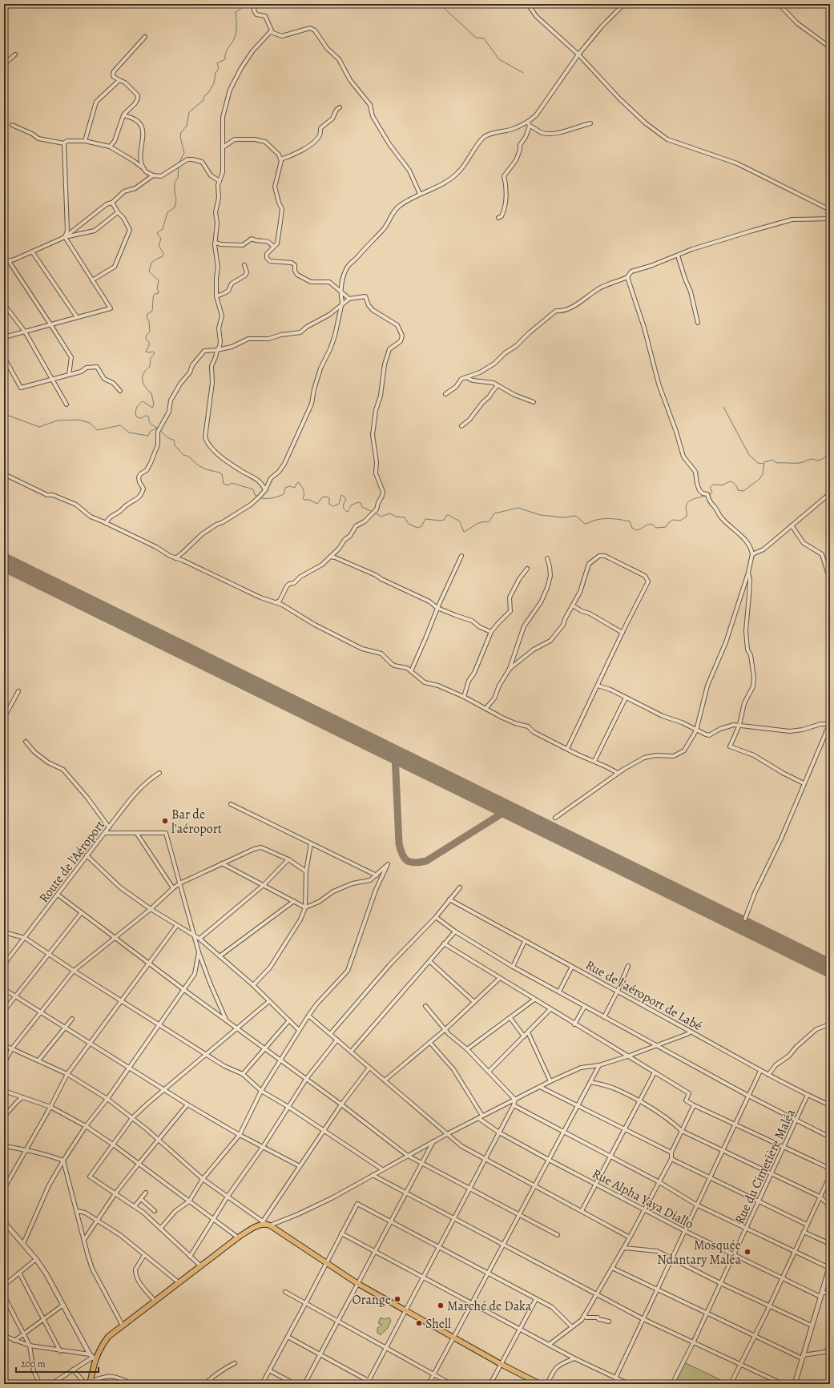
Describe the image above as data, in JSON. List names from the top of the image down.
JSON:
{
  "streets": {
    "street": [
      "Route de l'Aéroport",
      "Rue de l'aéroport de Labé",
      "Rue du Cimetière Maléa",
      "Rue Alpha Yaya Diallo"
    ]
  },
  "crossings": [
    ["Rue de l'aéroport de Labé", "Rue du Cimetière Maléa"],
    ["Rue du Cimetière Maléa", "Rue Alpha Yaya Diallo"]
  ],
  "places": [
    "Bar de l'aéroport",
    "Mosquée Ndantary Maléa",
    "Orange",
    "Marché de Daka",
    "Shell"
  ],
  "scale_bar": "200 m"
}
